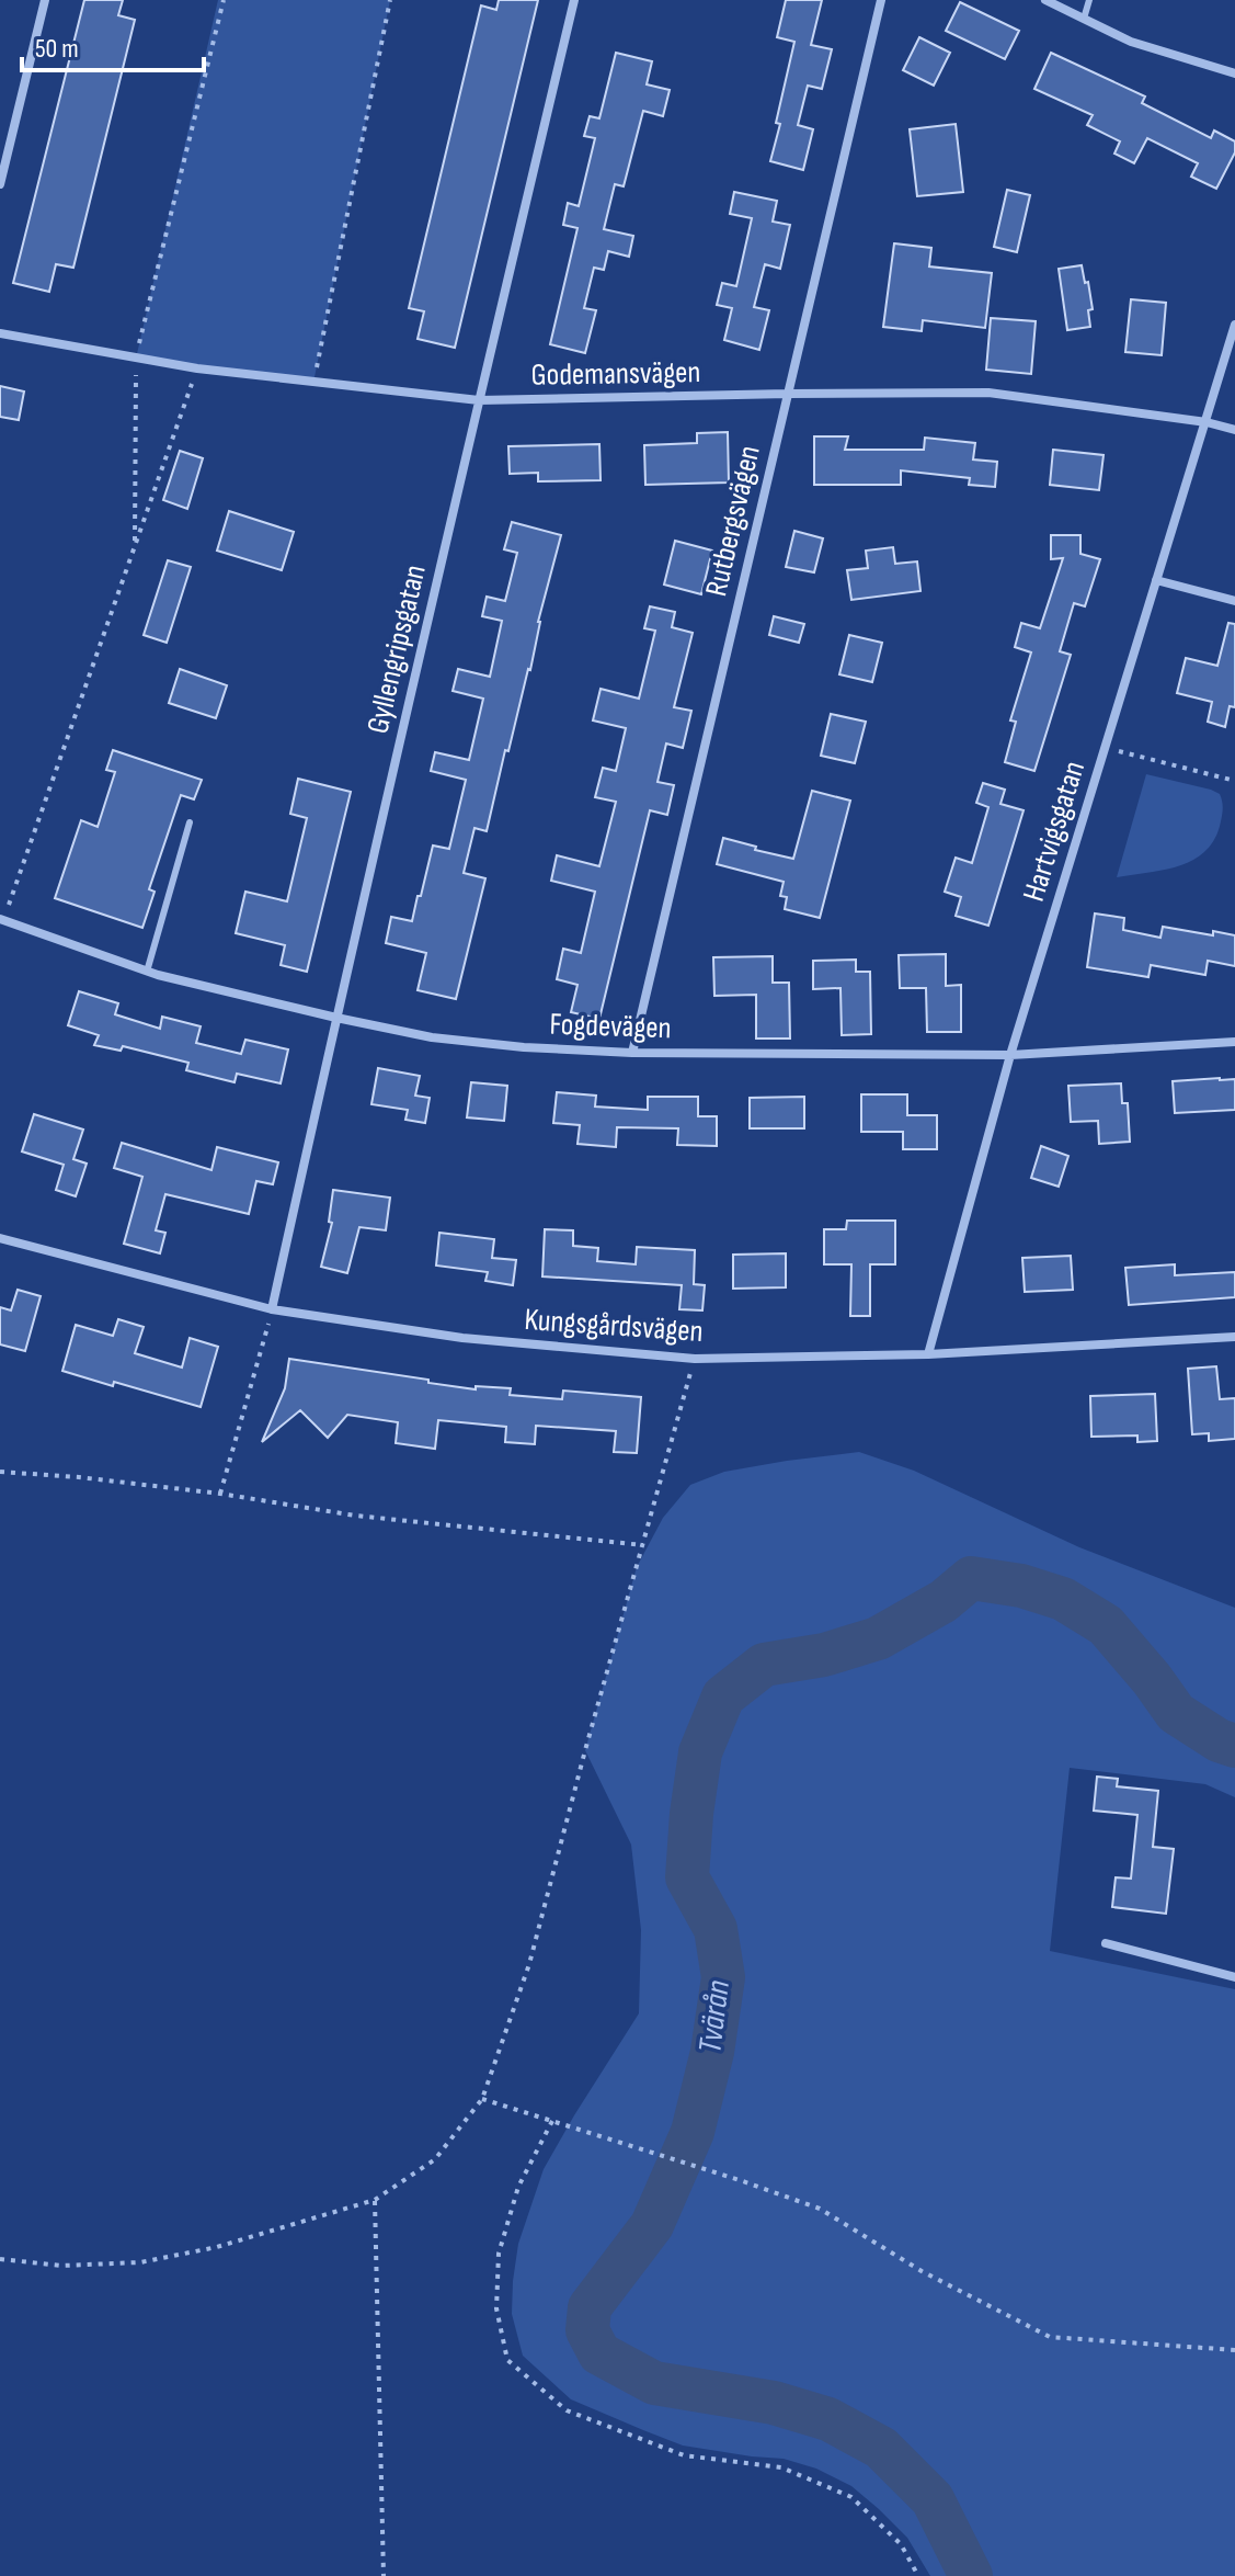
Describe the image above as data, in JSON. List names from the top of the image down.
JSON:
{
  "streets": {
    "street": [
      "Godemansvägen",
      "Rutbergsvägen",
      "Gyllengripsgatan",
      "Hartvigsgatan",
      "Fogdevägen",
      "Kungsgårdsvägen"
    ]
  },
  "crossings": [
    ["Godemansvägen", "Rutbergsvägen"],
    ["Godemansvägen", "Gyllengripsgatan"],
    ["Godemansvägen", "Hartvigsgatan"],
    ["Rutbergsvägen", "Fogdevägen"],
    ["Gyllengripsgatan", "Fogdevägen"],
    ["Gyllengripsgatan", "Kungsgårdsvägen"],
    ["Hartvigsgatan", "Fogdevägen"],
    ["Hartvigsgatan", "Kungsgårdsvägen"]
  ],
  "water": ["Tvärån"],
  "scale_bar": "50 m"
}
